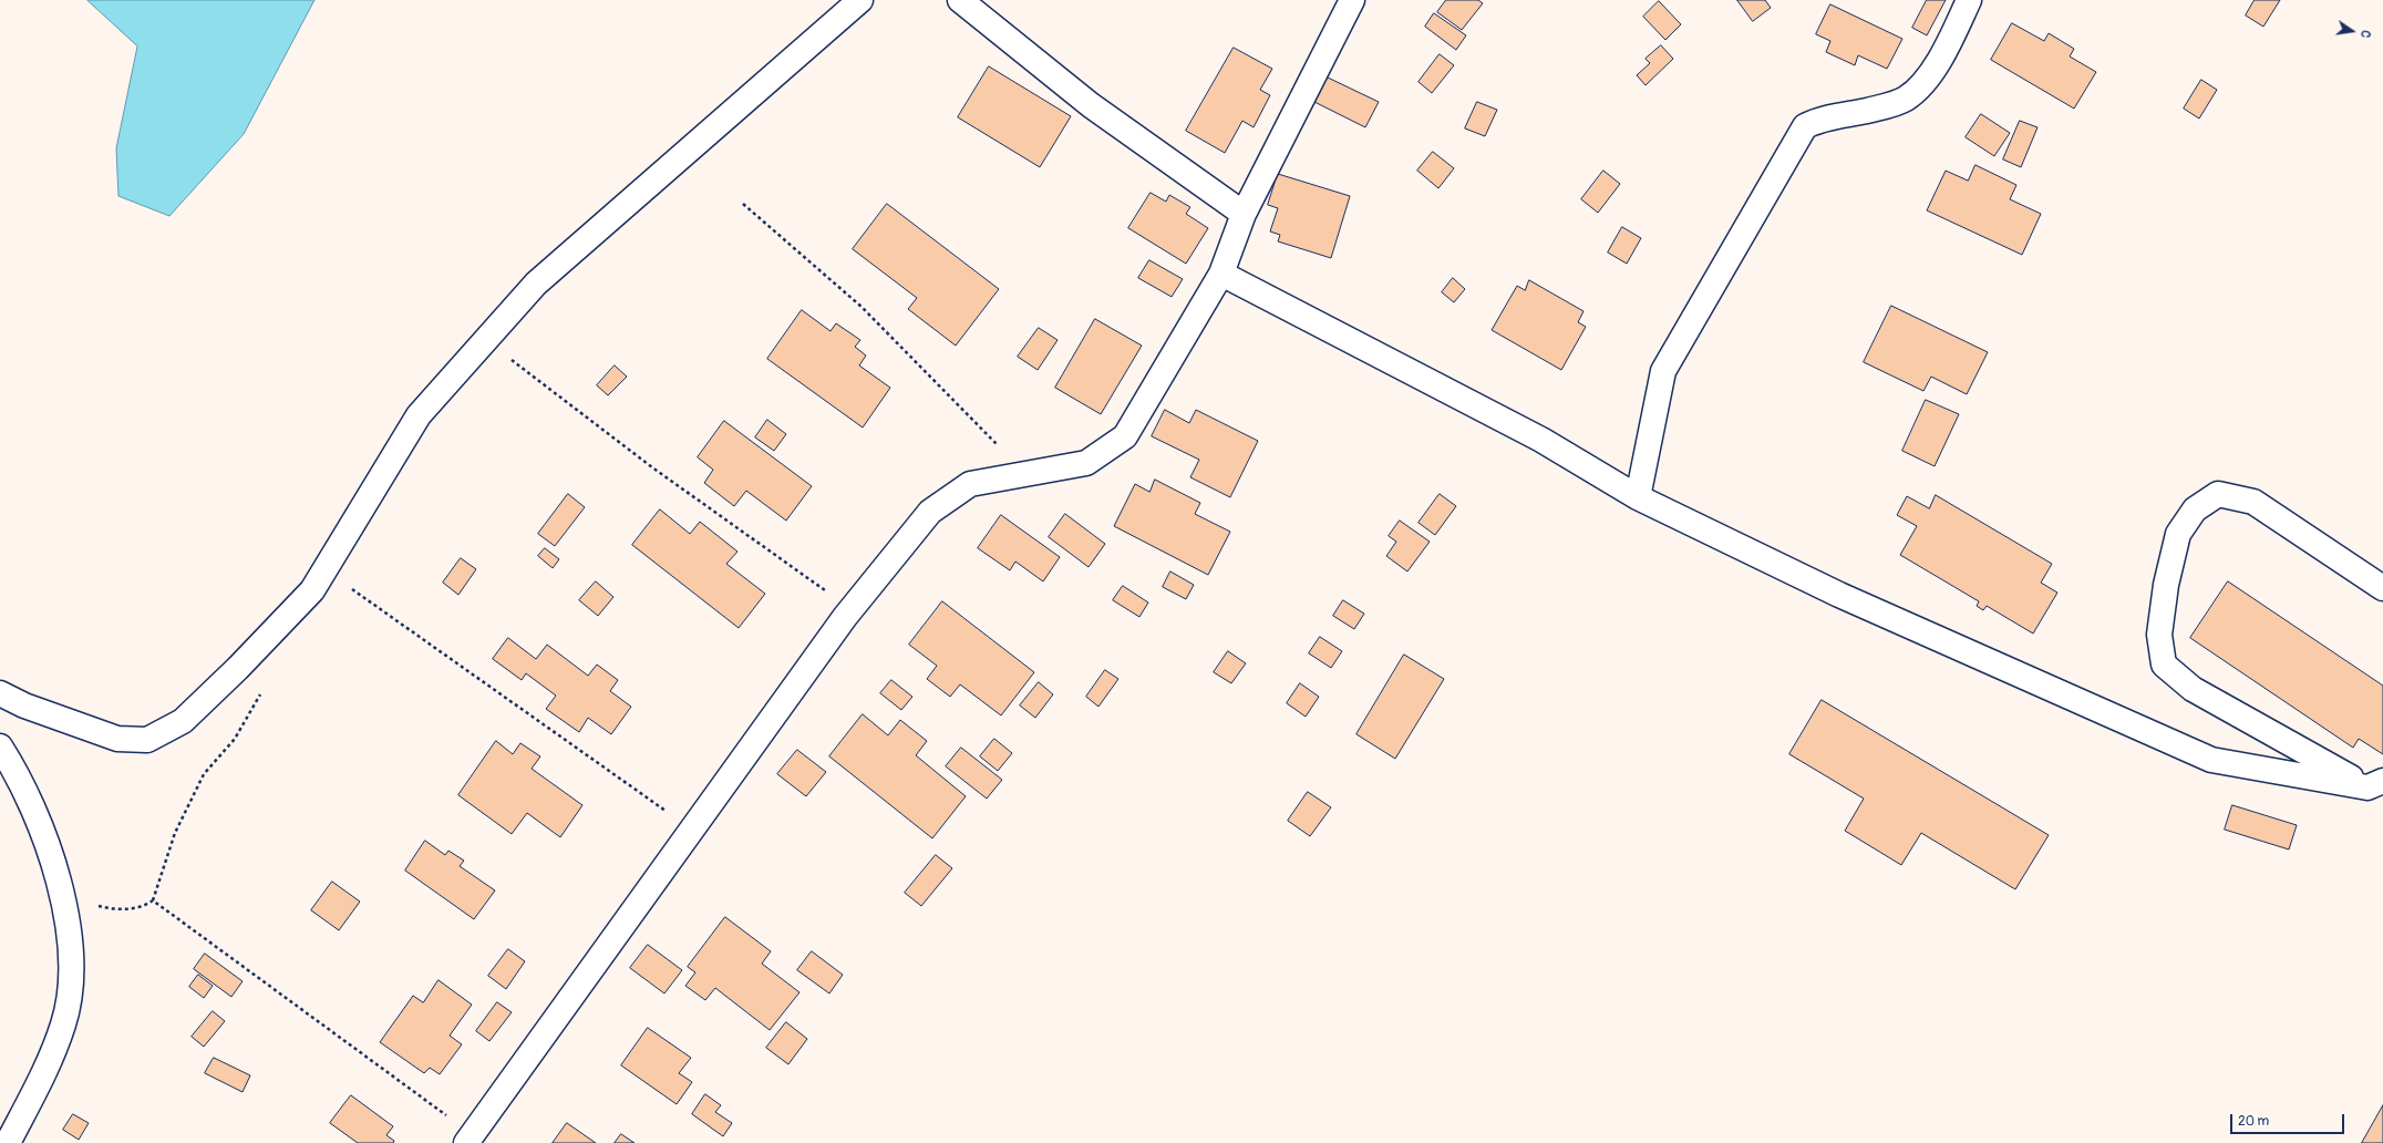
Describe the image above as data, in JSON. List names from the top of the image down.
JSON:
{
  "scale_bar": "20 m",
  "north": "right"
}
